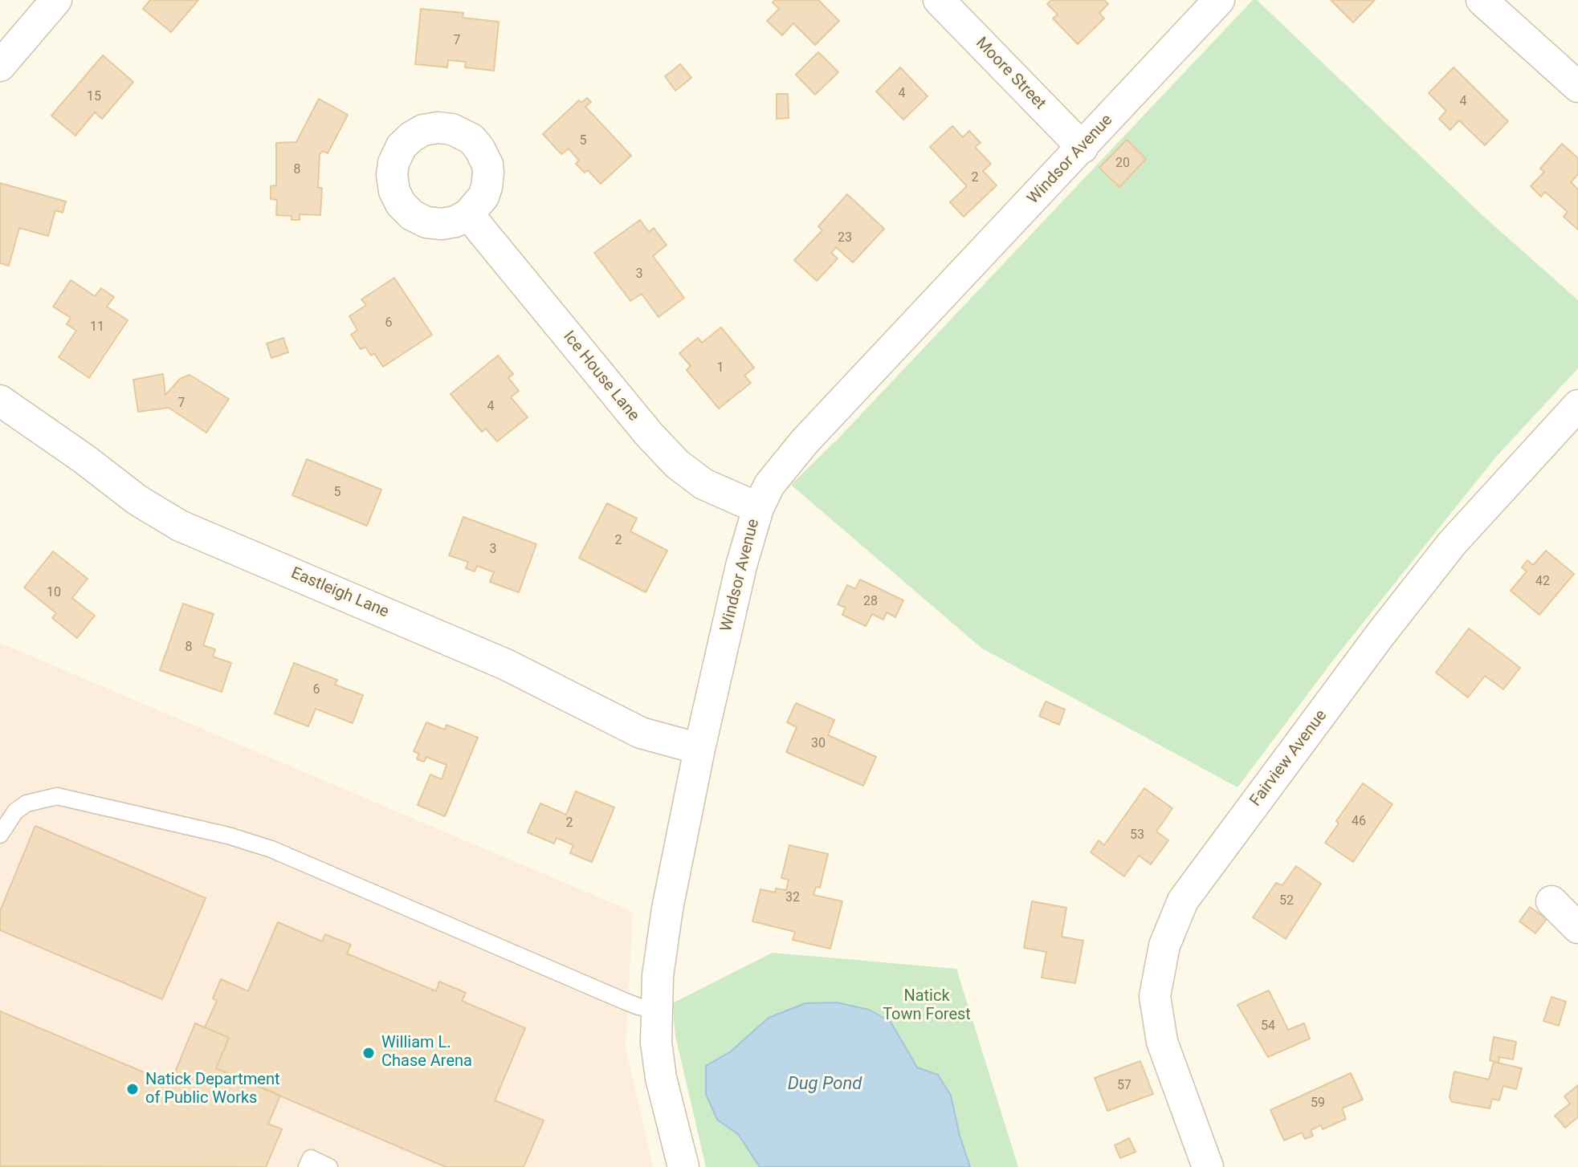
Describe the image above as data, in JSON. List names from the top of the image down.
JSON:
{
  "streets": {
    "street": [
      "Moore Street",
      "Windsor Avenue",
      "Ice House Lane",
      "Eastleigh Lane",
      "Fairview Avenue"
    ]
  },
  "crossings": [
    ["Moore Street", "Windsor Avenue"],
    ["Windsor Avenue", "Ice House Lane"],
    ["Windsor Avenue", "Eastleigh Lane"]
  ],
  "water": ["Dug Pond"],
  "parks": ["Natick Town Forest"],
  "places": ["William L. Chase Arena", "Natick Department of Public Works"],
  "house_numbers": [
    "7",
    "4",
    "15",
    "4",
    "5",
    "20",
    "8",
    "2",
    "23",
    "3",
    "6",
    "11",
    "1",
    "7",
    "4",
    "5",
    "2",
    "3",
    "42",
    "10",
    "28",
    "8",
    "6",
    "30",
    "46",
    "2",
    "53",
    "32",
    "52",
    "54",
    "57",
    "59"
  ]
}
